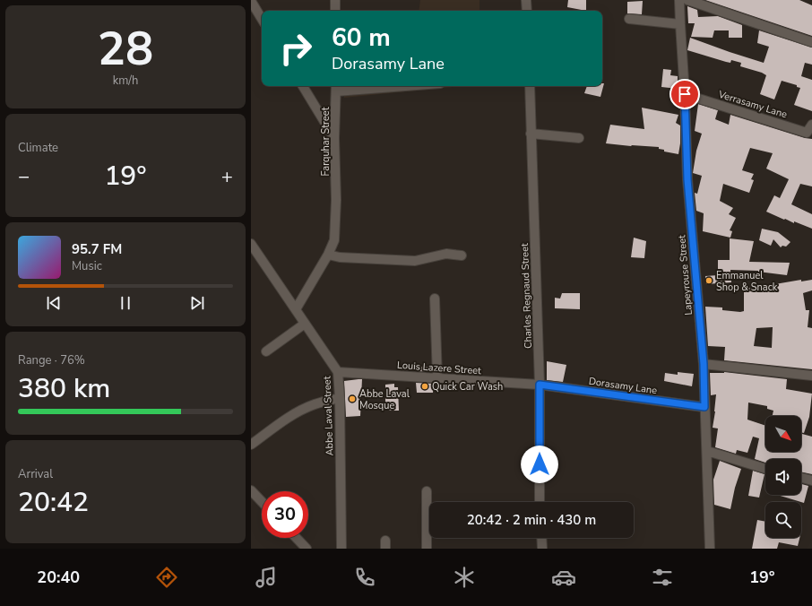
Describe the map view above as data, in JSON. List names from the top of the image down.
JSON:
{
  "streets": {
    "street": [
      "Verrasamy Lane",
      "Farquhar Street",
      "Lapeyrouse Street",
      "Charles Regnaud Street",
      "Louis Lazere Street",
      "Dorasamy Lane",
      "Abbe Laval Street"
    ]
  },
  "crossings": [
    ["Verrasamy Lane", "Lapeyrouse Street"],
    ["Farquhar Street", "Abbe Laval Street"],
    ["Lapeyrouse Street", "Dorasamy Lane"],
    ["Charles Regnaud Street", "Louis Lazere Street"],
    ["Charles Regnaud Street", "Dorasamy Lane"],
    ["Louis Lazere Street", "Dorasamy Lane"],
    ["Louis Lazere Street", "Abbe Laval Street"]
  ],
  "places": ["Emmanuel Shop & Snack", "Quick Car Wash", "Abbe Laval Mosque"],
  "north": "bottom right",
  "page": {
    "tile": [
      ["28", "km/h"],
      "Climate",
      ["Range · 76%", "380 km"],
      ["Arrival", "20:42"]
    ],
    "turn": ["60 m", "Dorasamy Lane"],
    "heat": ["−", "19°", "+"],
    "song": ["95.7 FM", "Music"],
    "limit": "30",
    "trip": "20:42 · 2 min · 430 m",
    "tabs": ["20:40", "19°"]
  }
}
